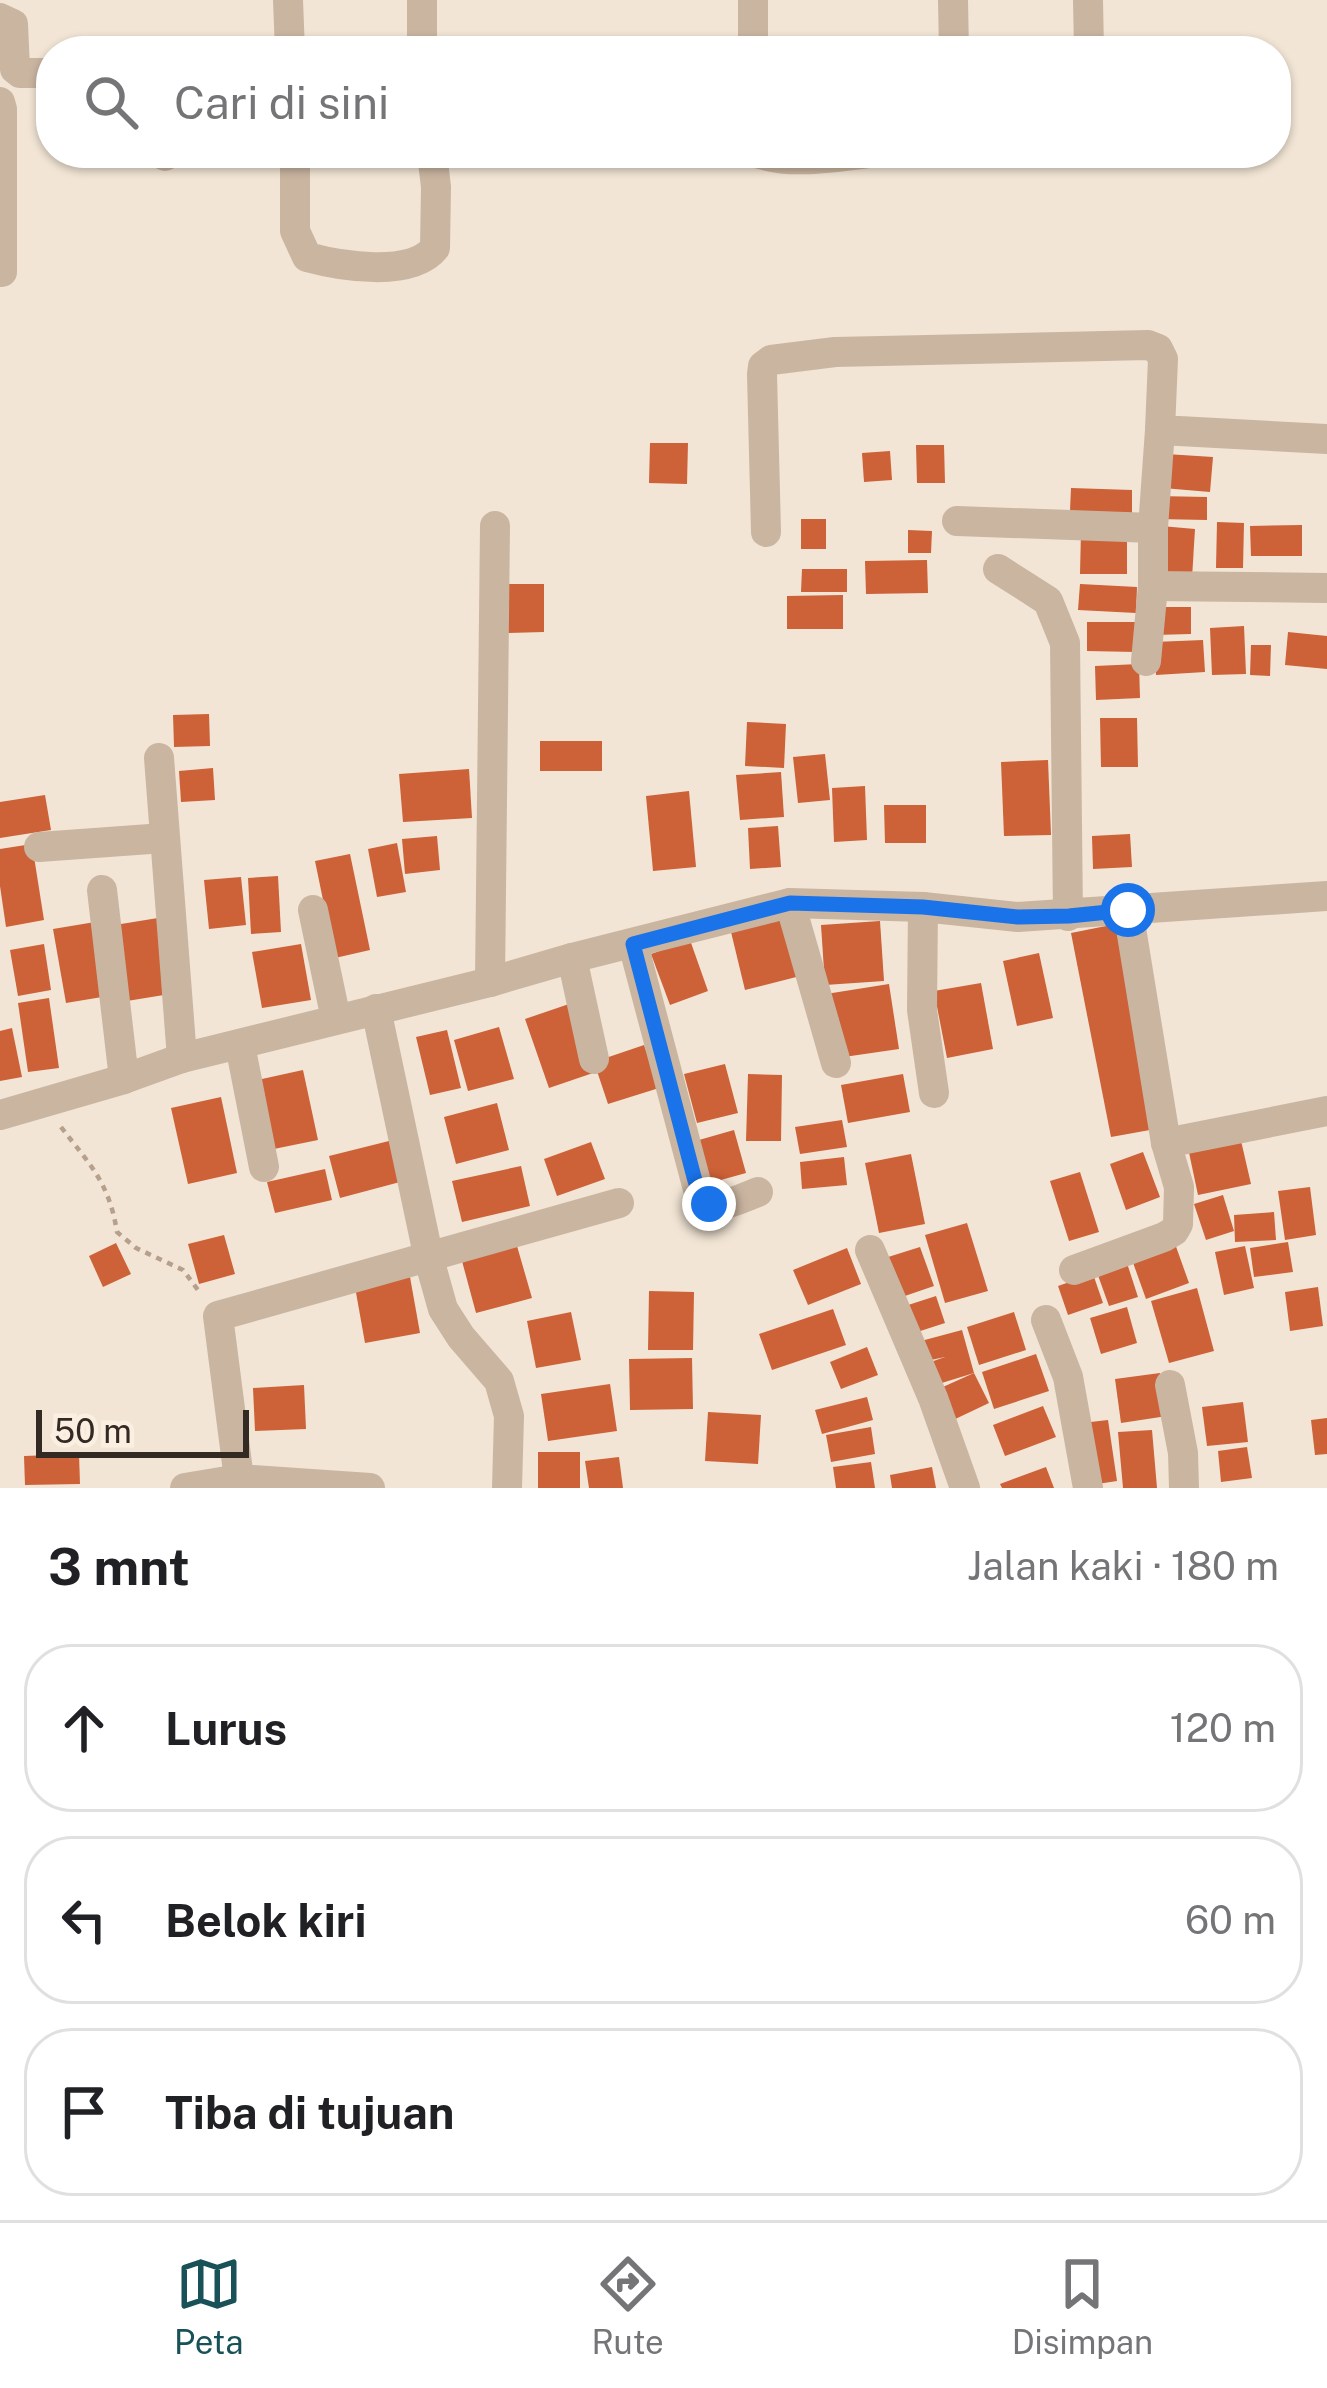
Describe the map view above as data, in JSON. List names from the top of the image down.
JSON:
{
  "scale_bar": "50 m",
  "page": {
    "search": "Cari di sini",
    "scale": "50 m",
    "heading": ["3 mnt", "Jalan kaki · 180 m"],
    "list": [
      ["Lurus", "120 m"],
      ["Belok kiri", "60 m"],
      "Tiba di tujuan"
    ],
    "nav": ["Peta", "Rute", "Disimpan"]
  }
}
